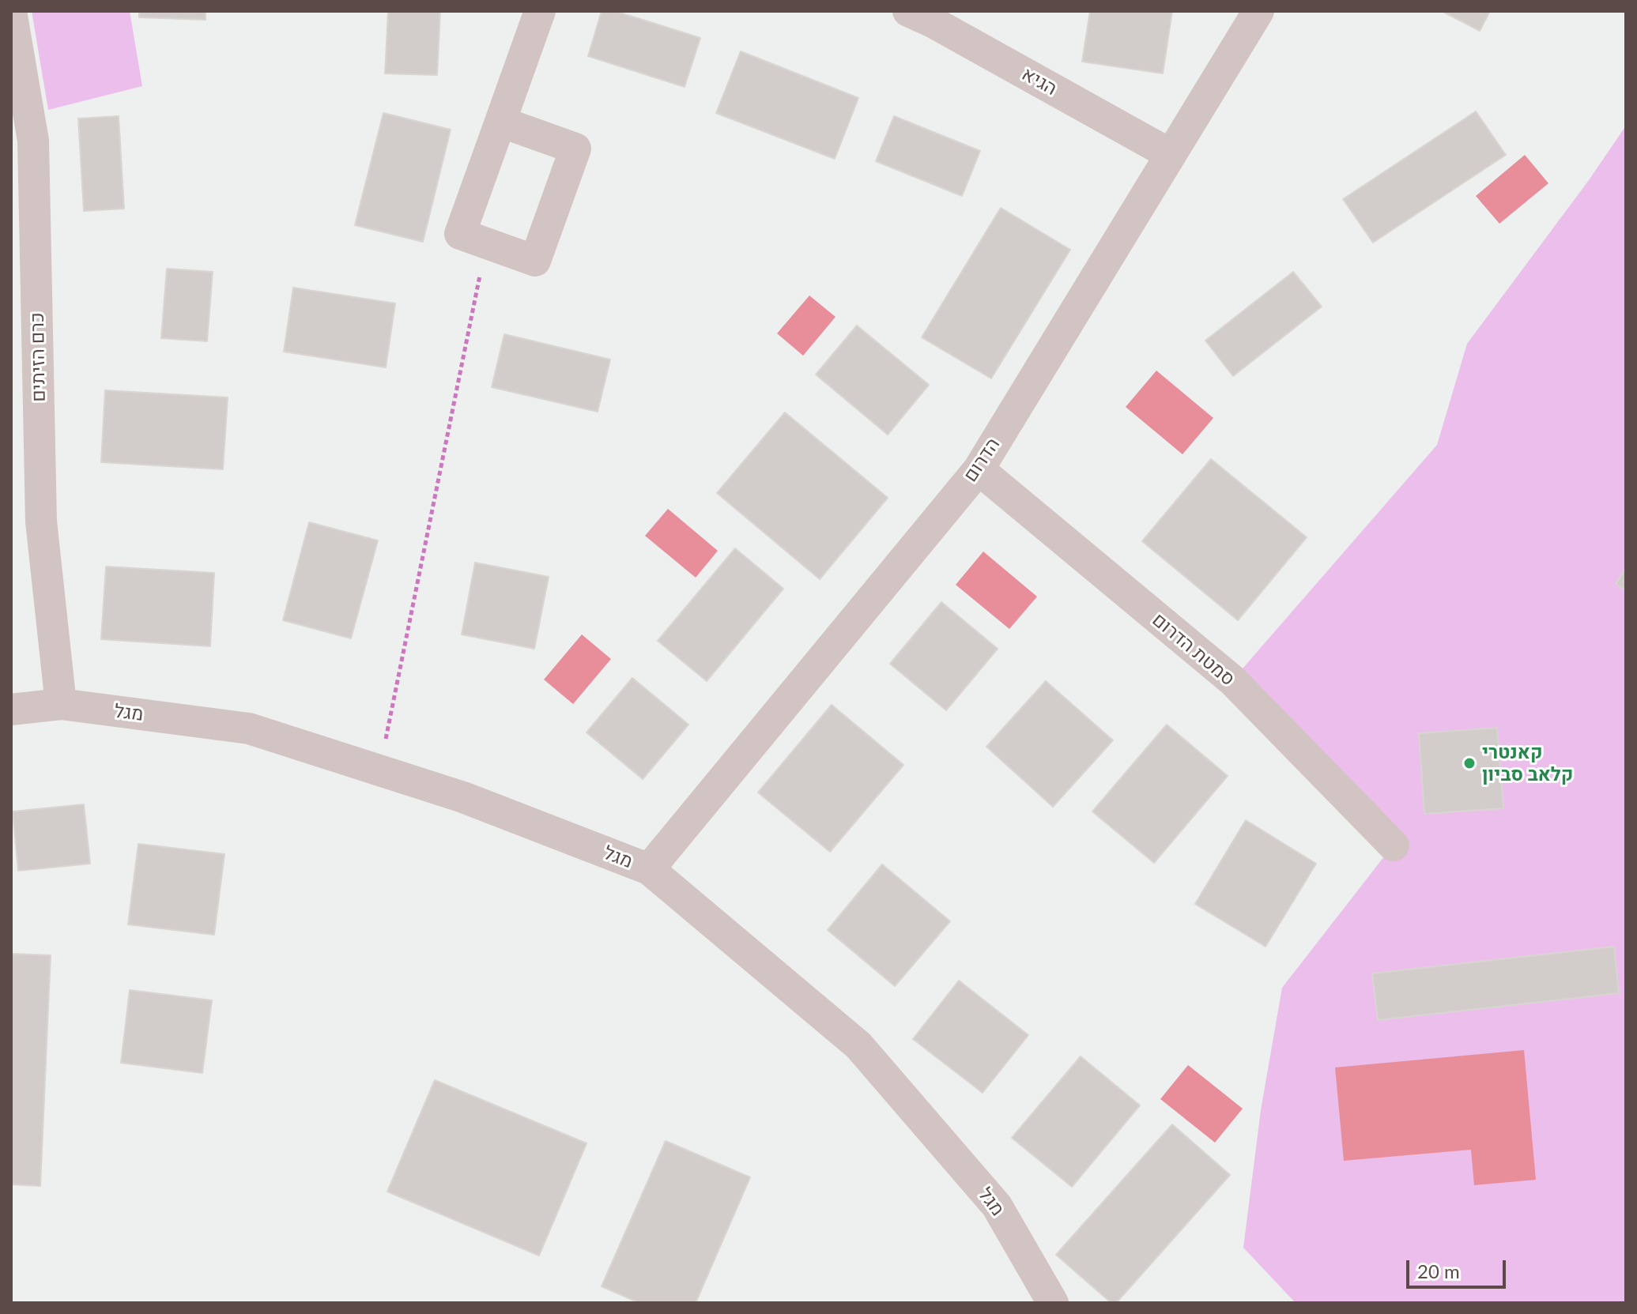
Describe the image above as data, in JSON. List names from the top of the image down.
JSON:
{
  "streets": {
    "street": [
      "הגיא",
      "כרם הזיתים",
      "הדרום",
      "סמטת הדרום",
      "מגל"
    ]
  },
  "crossings": [
    ["הגיא", "הדרום"],
    ["כרם הזיתים", "מגל"],
    ["הדרום", "סמטת הדרום"],
    ["הדרום", "מגל"]
  ],
  "places": ["קאנטרי קלאב סביון"],
  "scale_bar": "20 m"
}
